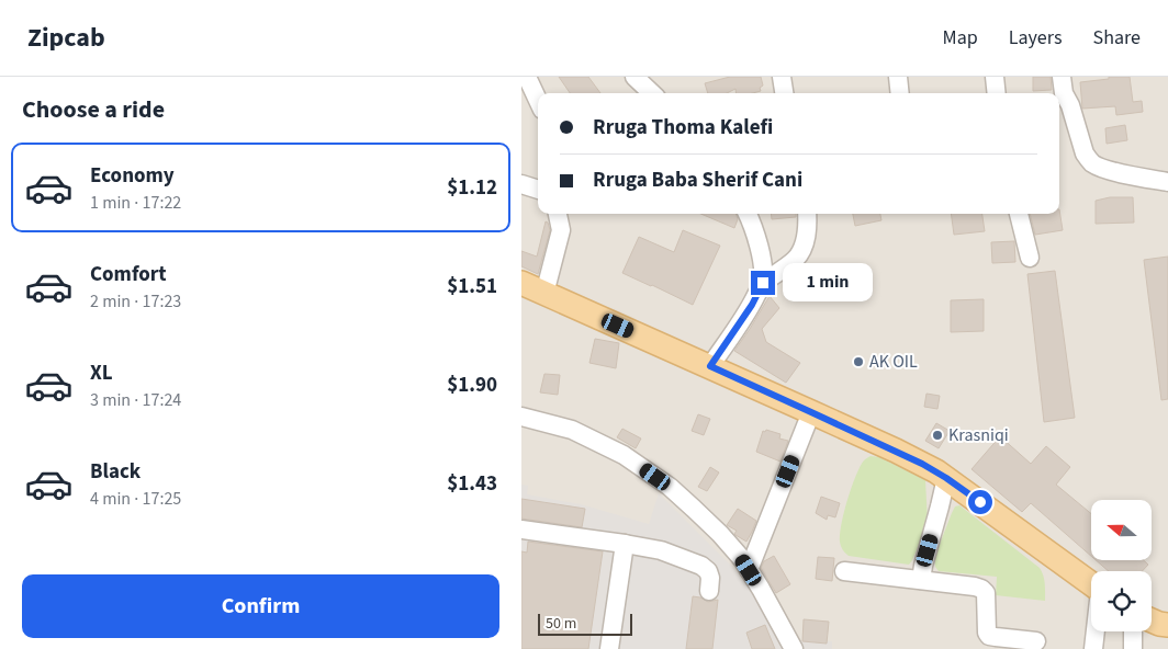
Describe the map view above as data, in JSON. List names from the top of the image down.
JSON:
{
  "places": ["AK OIL", "Krasniqi"],
  "scale_bar": "50 m",
  "north": "left",
  "page": {
    "header": "Zipcab",
    "nav": ["Map", "Layers", "Share"],
    "heading": "Choose a ride",
    "banner": ["Rruga Thoma Kalefi", "Rruga Baba Sherif Cani"],
    "list": [
      {
        "name": "Economy",
        "note": "1 min · 17:22",
        "value": "$1.12"
      },
      {
        "name": "Comfort",
        "note": "2 min · 17:23",
        "value": "$1.51"
      },
      {
        "name": "XL",
        "note": "3 min · 17:24",
        "value": "$1.90"
      },
      {
        "name": "Black",
        "note": "4 min · 17:25",
        "value": "$1.43"
      }
    ],
    "bubble": "1 min",
    "buttons": "Confirm",
    "scale": "50 m"
  }
}
